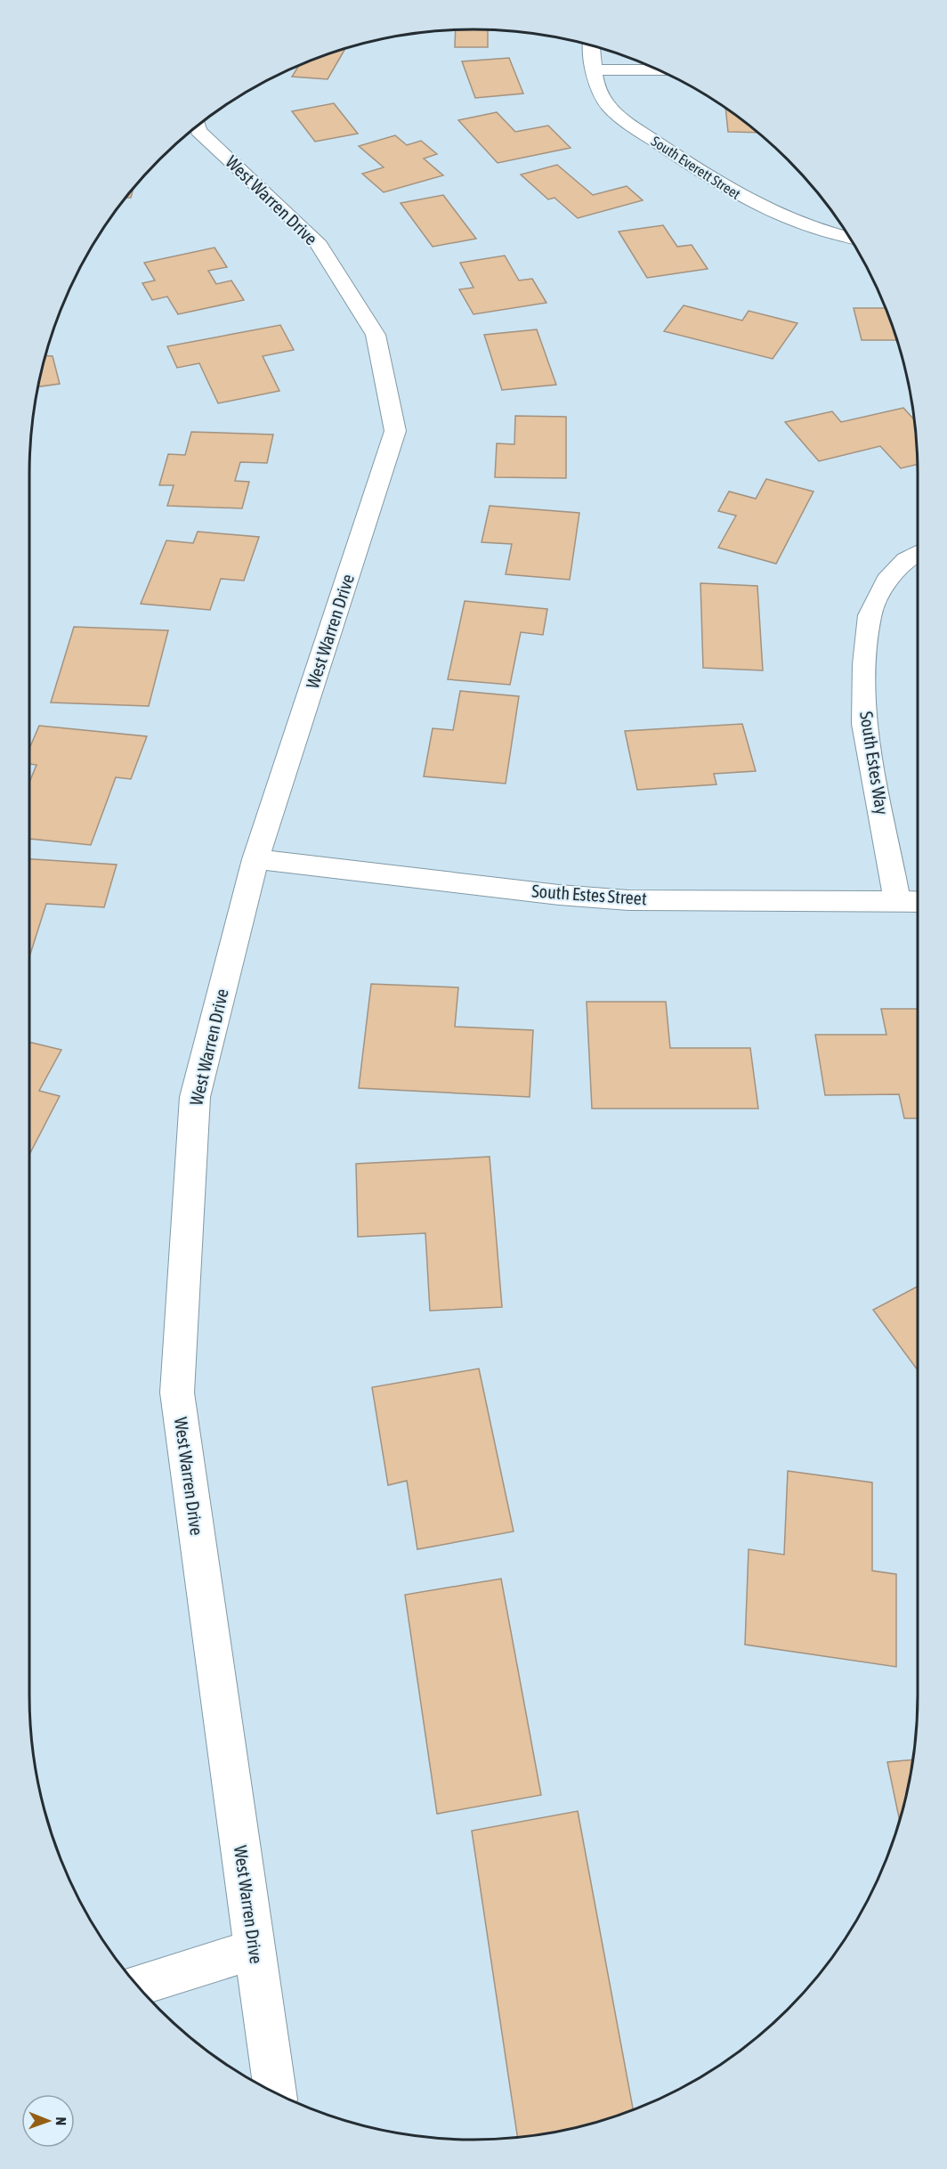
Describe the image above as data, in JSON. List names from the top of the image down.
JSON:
{
  "streets": {
    "street": [
      "South Everett Street",
      "West Warren Drive",
      "South Estes Way",
      "South Estes Street"
    ]
  },
  "crossings": [
    ["West Warren Drive", "South Estes Street"],
    ["South Estes Way", "South Estes Street"]
  ],
  "north": "right"
}
